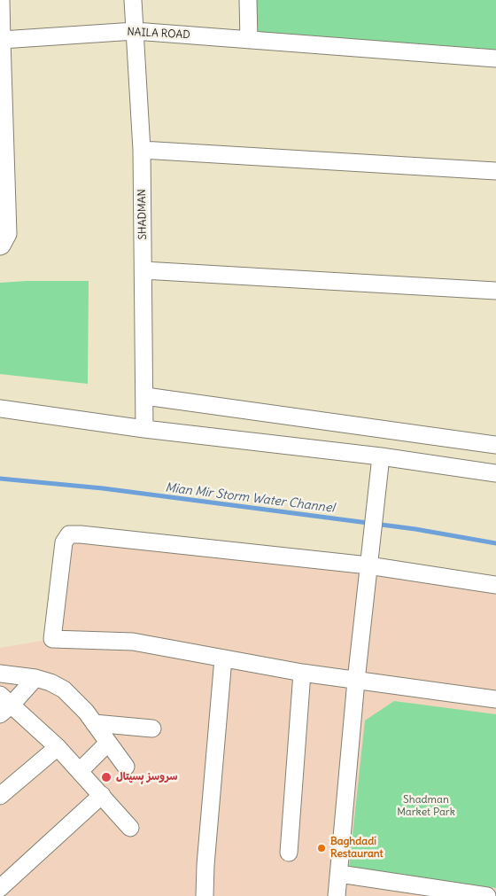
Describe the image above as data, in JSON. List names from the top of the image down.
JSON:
{
  "streets": {
    "street": ["NAILA ROAD", "SHADMAN"]
  },
  "crossings": [
    ["NAILA ROAD", "SHADMAN"]
  ],
  "water": ["Mian Mir Storm Water Channel"],
  "parks": ["Shadman Market Park"],
  "places": ["سروسز ہسپتال", "Baghdadi Restaurant"]
}
